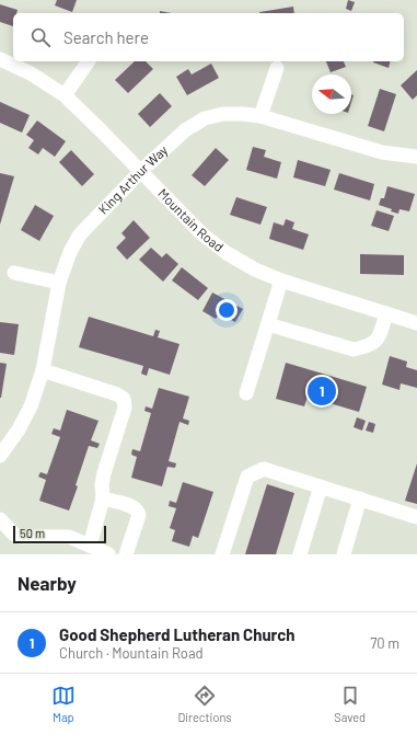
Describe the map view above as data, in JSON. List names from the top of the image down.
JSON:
{
  "streets": {
    "street": ["King Arthur Way", "Mountain Road"]
  },
  "crossings": [
    ["King Arthur Way", "Mountain Road"]
  ],
  "scale_bar": "50 m",
  "north": "left",
  "page": {
    "search": "Search here",
    "pins": "1",
    "scale": "50 m",
    "heading": "Nearby",
    "list": [
      {
        "mark": "1",
        "name": "Good Shepherd Lutheran Church",
        "note": "Church · Mountain Road",
        "value": "70 m"
      }
    ],
    "nav": ["Map", "Directions", "Saved"]
  }
}
